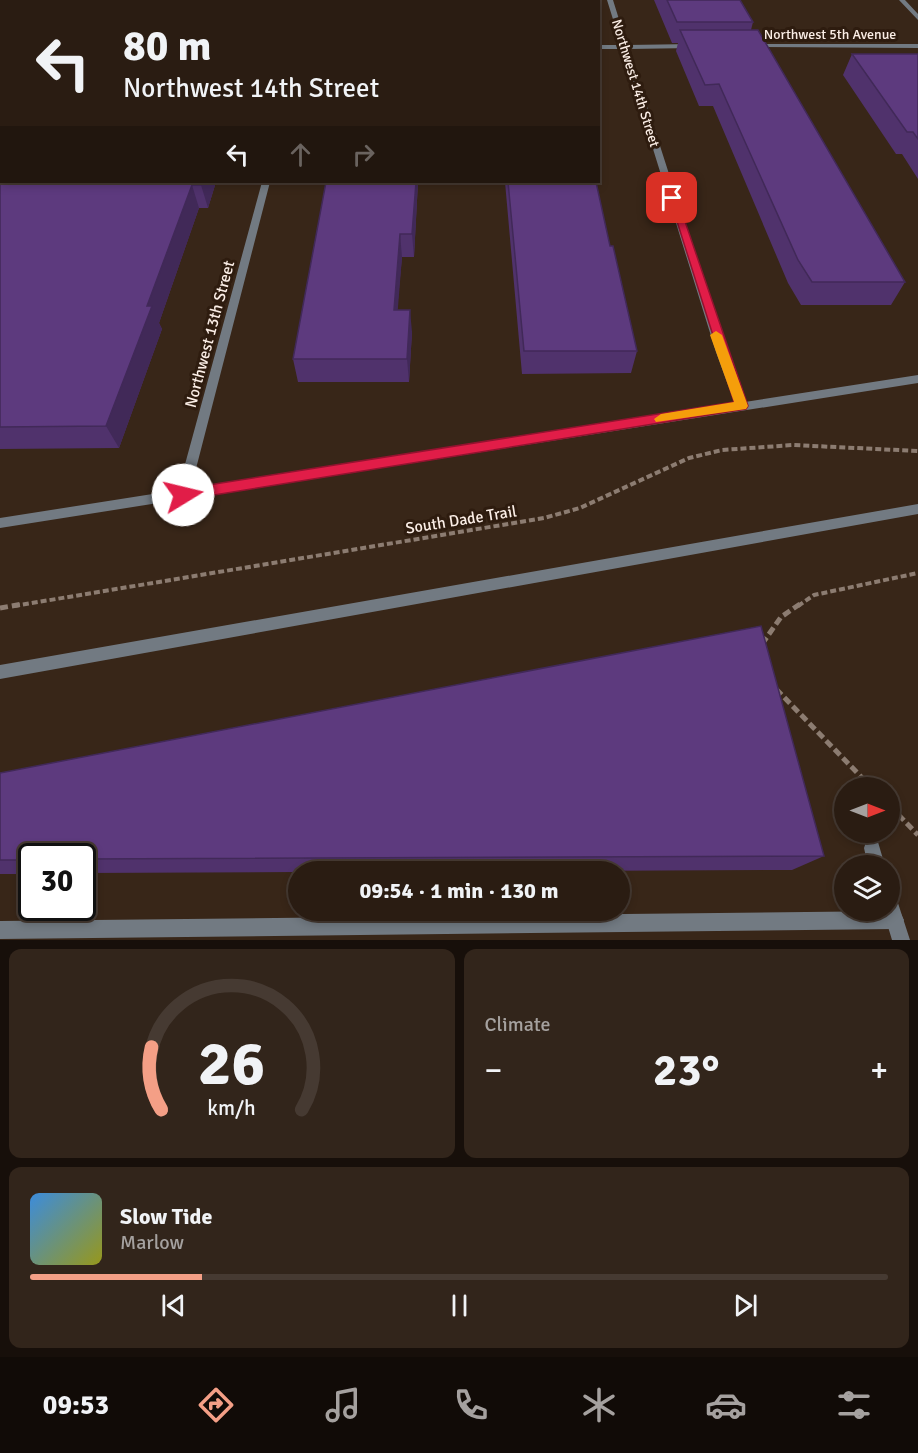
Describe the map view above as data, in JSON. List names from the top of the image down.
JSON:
{
  "streets": {
    "street": ["Northwest 5th Avenue", "Northwest 14th Street", "Northwest 13th Street"],
    "path": ["South Dade Trail"]
  },
  "north": "right",
  "page": {
    "turn": ["80 m", "Northwest 14th Street"],
    "limit": "30",
    "trip": "09:54 · 1 min · 130 m",
    "tile": "Climate",
    "heat": ["−", "23°", "+"],
    "song": ["Slow Tide", "Marlow"],
    "tabs": "09:53",
    "gauge": ["26", "km/h"]
  }
}
